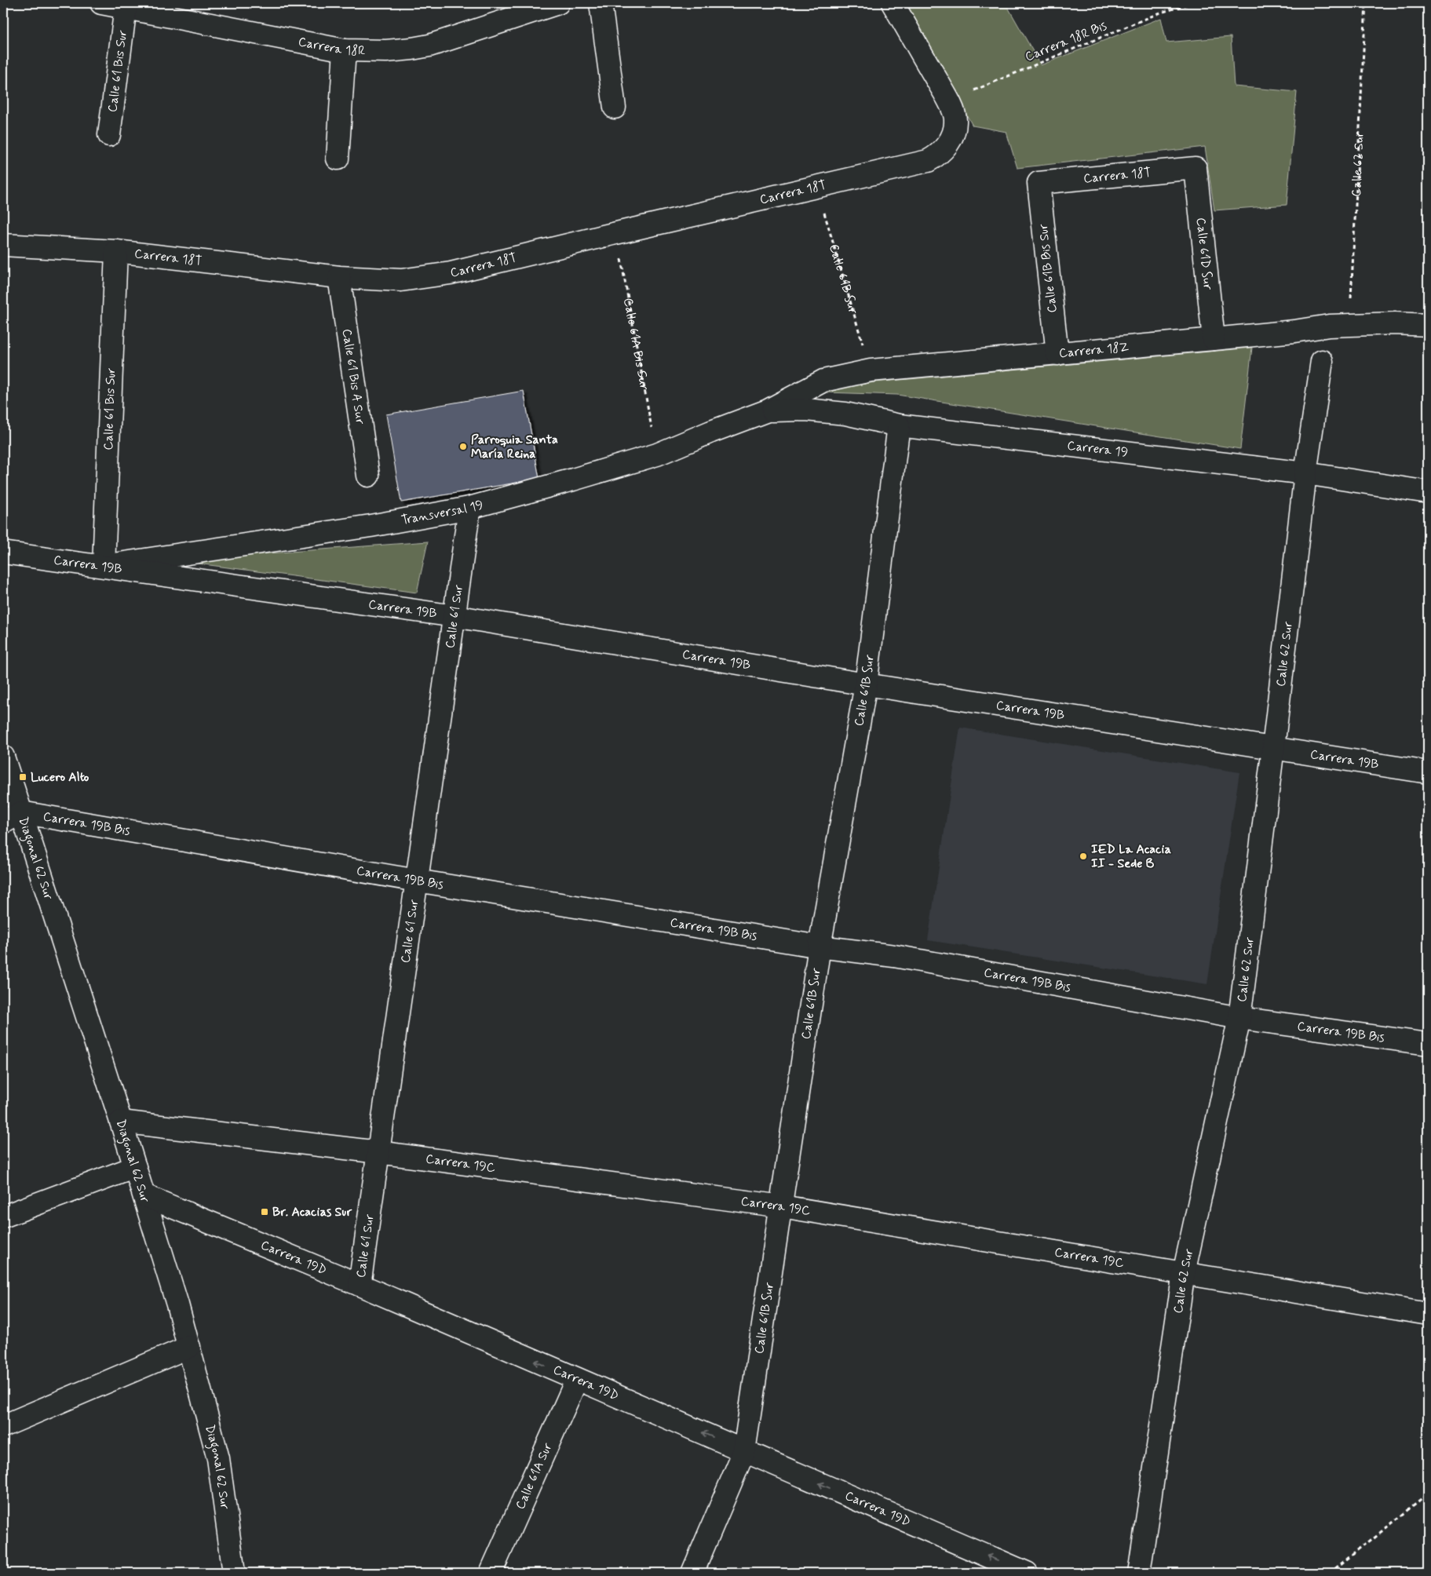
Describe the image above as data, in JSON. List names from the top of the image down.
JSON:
{
  "streets": {
    "street": [
      "Carrera 18R",
      "Calle 61 Bis Sur",
      "Calle 62 Sur",
      "Carrera 18T",
      "Calle 61D Sur",
      "Calle 61B Bis Sur",
      "Calle 61B Sur",
      "Carrera 18Z",
      "Calle 61 Bis A Sur",
      "Carrera 19",
      "Transversal 19",
      "Carrera 19B",
      "Calle 61 Sur",
      "Carrera 19B Bis",
      "Diagonal 62 Sur",
      "Carrera 19C",
      "Carrera 19D",
      "Calle 61A Sur"
    ],
    "path": ["Carrera 18R Bis", "Calle 61A Bis Sur"]
  },
  "crossings": [
    ["Carrera 18R Bis", "Carrera 18T"],
    ["Carrera 18R", "Calle 61 Bis Sur"],
    ["Calle 61 Bis Sur", "Carrera 18T"],
    ["Calle 61 Bis Sur", "Transversal 19"],
    ["Calle 61 Bis Sur", "Carrera 19B"],
    ["Calle 62 Sur", "Carrera 18Z"],
    ["Calle 62 Sur", "Carrera 19"],
    ["Calle 62 Sur", "Carrera 19B"],
    ["Calle 62 Sur", "Carrera 19B Bis"],
    ["Calle 62 Sur", "Carrera 19C"],
    ["Carrera 18T", "Calle 61D Sur"],
    ["Carrera 18T", "Calle 61B Bis Sur"],
    ["Carrera 18T", "Calle 61B Sur"],
    ["Carrera 18T", "Calle 61A Bis Sur"],
    ["Carrera 18T", "Calle 61 Bis A Sur"],
    ["Calle 61D Sur", "Carrera 18Z"],
    ["Calle 61B Bis Sur", "Carrera 18Z"],
    ["Calle 61B Sur", "Carrera 18Z"],
    ["Calle 61B Sur", "Carrera 19"],
    ["Calle 61B Sur", "Carrera 19B"],
    ["Calle 61B Sur", "Carrera 19B Bis"],
    ["Calle 61B Sur", "Carrera 19C"],
    ["Calle 61B Sur", "Carrera 19D"],
    ["Calle 61A Bis Sur", "Transversal 19"],
    ["Carrera 18Z", "Carrera 19"],
    ["Carrera 18Z", "Transversal 19"],
    ["Carrera 19", "Transversal 19"],
    ["Transversal 19", "Carrera 19B"],
    ["Transversal 19", "Calle 61 Sur"],
    ["Carrera 19B", "Calle 61 Sur"],
    ["Calle 61 Sur", "Carrera 19B Bis"],
    ["Calle 61 Sur", "Carrera 19C"],
    ["Calle 61 Sur", "Carrera 19D"],
    ["Carrera 19B Bis", "Diagonal 62 Sur"],
    ["Diagonal 62 Sur", "Carrera 19C"],
    ["Diagonal 62 Sur", "Carrera 19D"],
    ["Carrera 19D", "Calle 61A Sur"]
  ],
  "one_way": ["Carrera 19D"],
  "places": {
    "other": ["Parroquia Santa María Reina", "IED La Acacia II - Sede B"],
    "transit": ["Lucero Alto", "Br. Acacias Sur"]
  }
}
